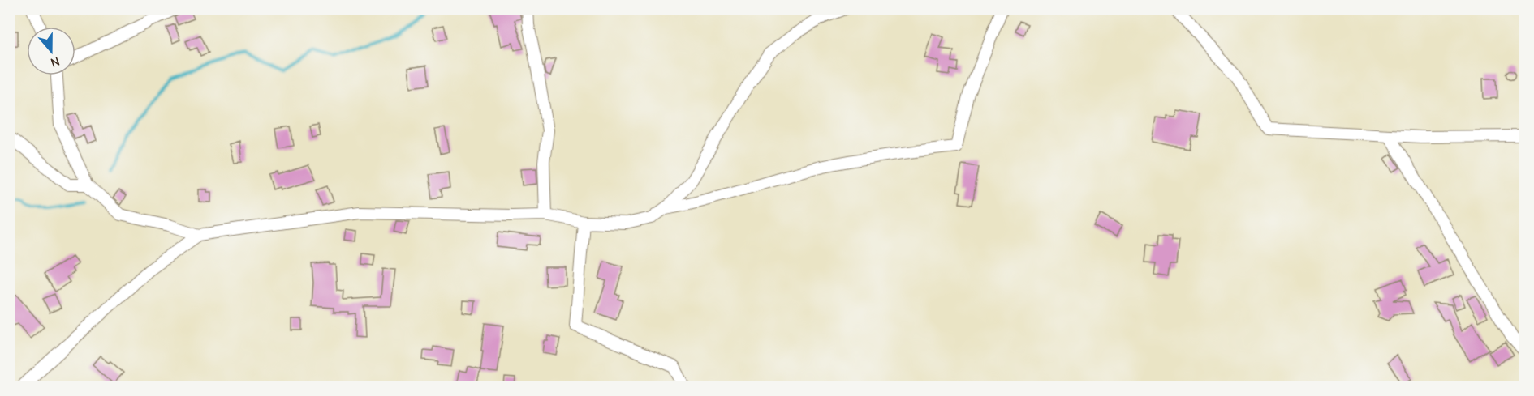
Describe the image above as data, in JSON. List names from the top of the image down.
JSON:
{
  "north": "bottom"
}
